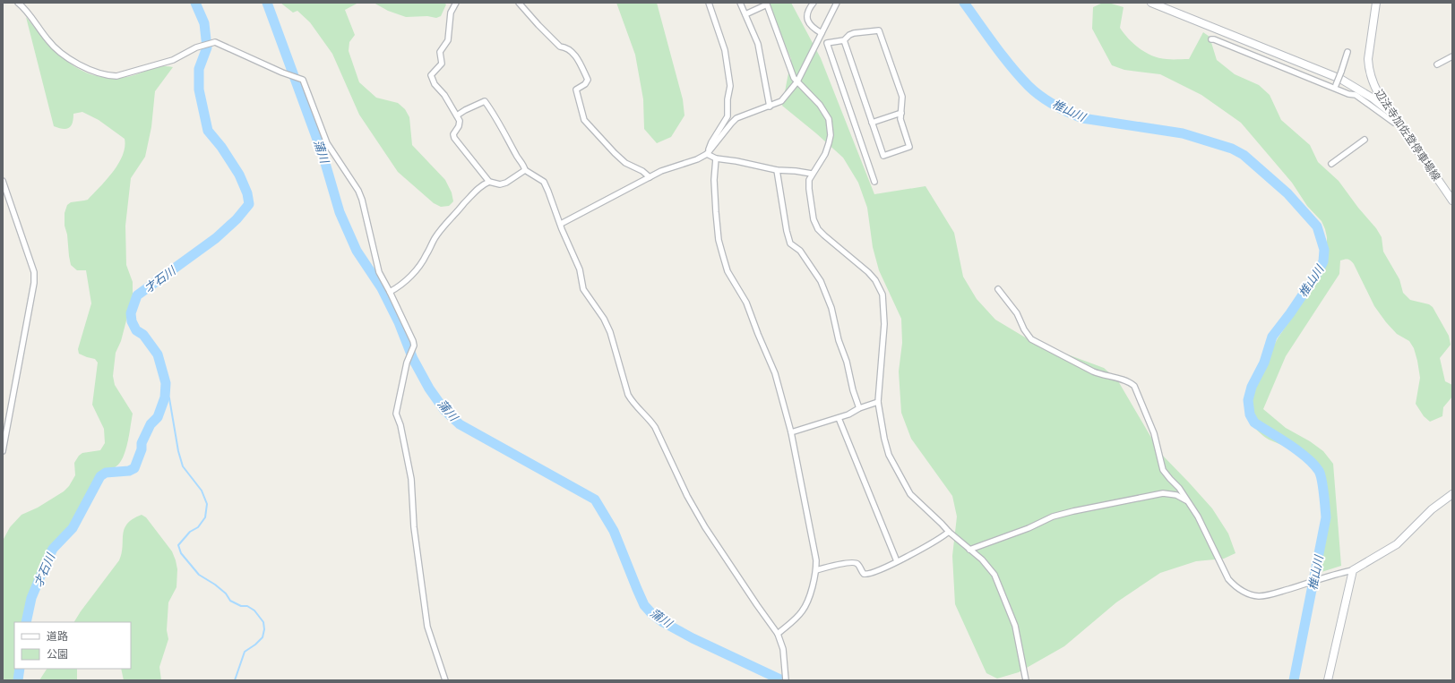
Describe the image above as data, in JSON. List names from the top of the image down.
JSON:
{
  "streets": {
    "street": ["辺法寺加佐登停車場線"]
  },
  "water": ["椎山川", "蒲川", "才石川"],
  "legend": ["道路", "公園"]
}
